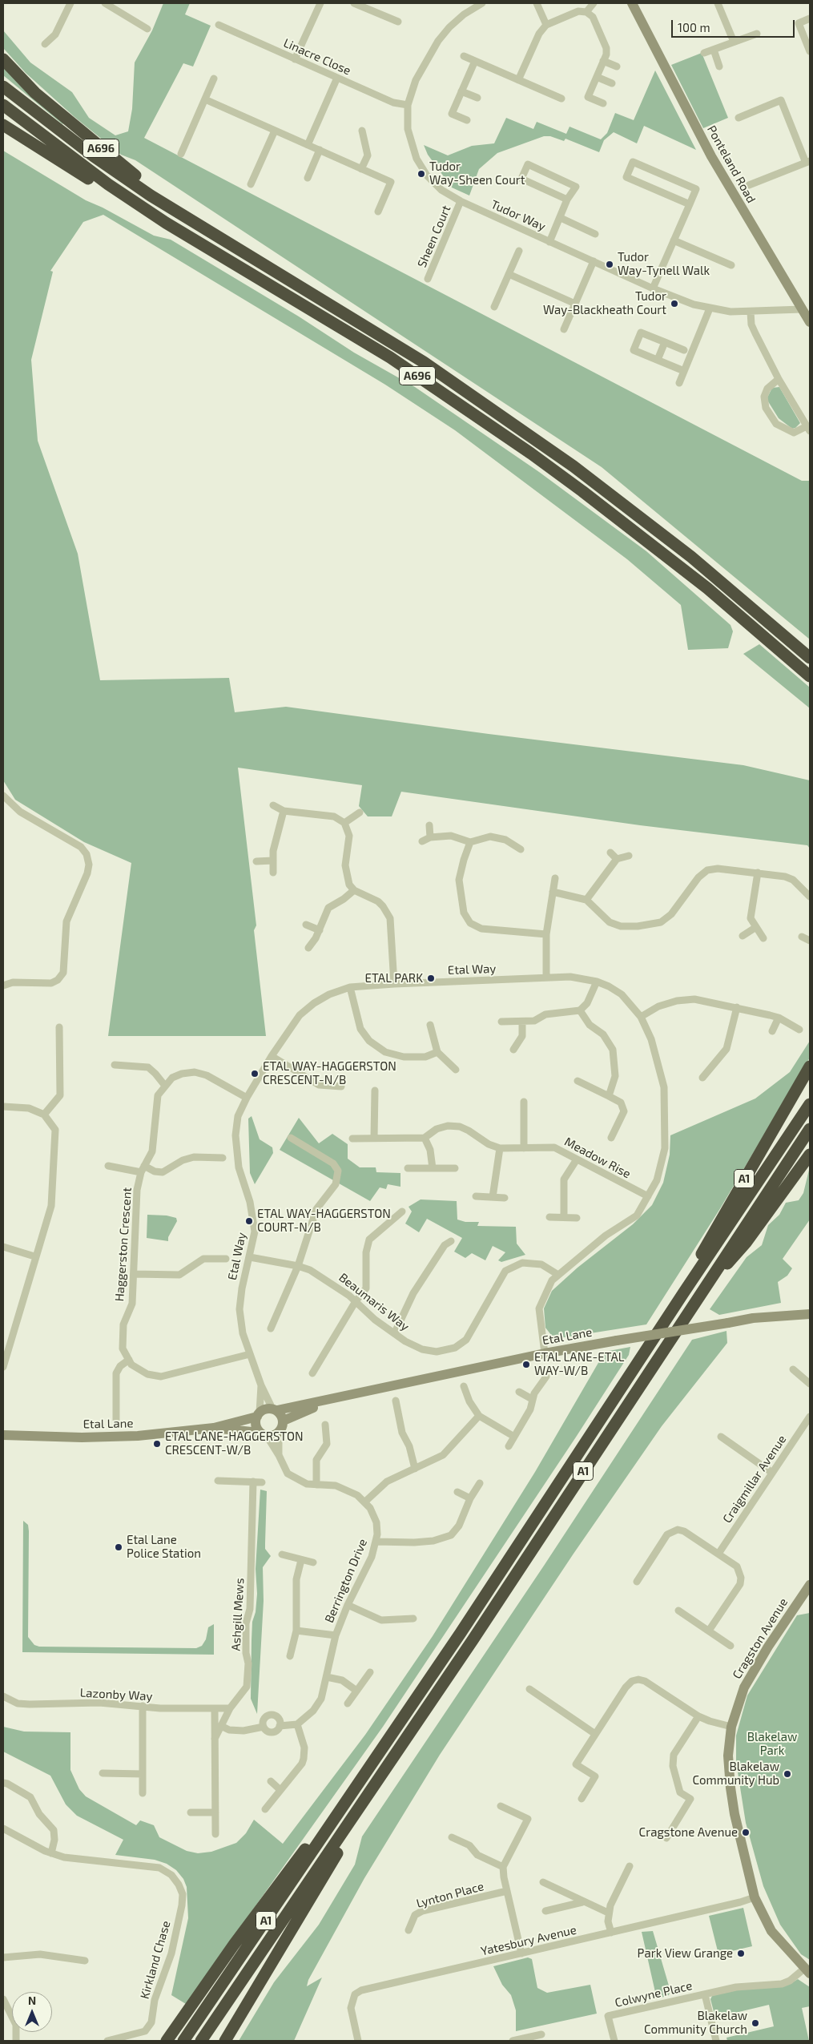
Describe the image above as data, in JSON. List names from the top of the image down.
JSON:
{
  "streets": {
    "highway": ["A696", "A1"],
    "street": [
      "Linacre Close",
      "Ponteland Road",
      "Tudor Way",
      "Sheen Court",
      "Etal Way",
      "Meadow Rise",
      "Haggerston Crescent",
      "Beaumaris Way",
      "Etal Lane",
      "Craigmillar Avenue",
      "Berrington Drive",
      "Ashgill Mews",
      "Cragston Avenue",
      "Lazonby Way",
      "Lynton Place",
      "Yatesbury Avenue",
      "Kirkland Chase",
      "Colwyne Place"
    ]
  },
  "crossings": [
    ["Linacre Close", "Tudor Way"],
    ["Ponteland Road", "Tudor Way"],
    ["Tudor Way", "Sheen Court"],
    ["Etal Way", "Meadow Rise"],
    ["Etal Way", "Beaumaris Way"],
    ["Etal Way", "Etal Lane"],
    ["Etal Way", "Berrington Drive"],
    ["Etal Lane", "Berrington Drive"],
    ["Ashgill Mews", "Lazonby Way"],
    ["Cragston Avenue", "Yatesbury Avenue"],
    ["Cragston Avenue", "Colwyne Place"]
  ],
  "parks": ["Blakelaw Park"],
  "places": [
    "Tudor Way-Sheen Court",
    "Tudor Way-Tynell Walk",
    "Tudor Way-Blackheath Court",
    "ETAL PARK",
    "ETAL WAY-HAGGERSTON CRESCENT-N/B",
    "ETAL WAY-HAGGERSTON COURT-N/B",
    "ETAL LANE-ETAL WAY-W/B",
    "ETAL LANE-HAGGERSTON CRESCENT-W/B",
    "Etal Lane Police Station",
    "Blakelaw Community Hub",
    "Cragstone Avenue",
    "Park View Grange",
    "Blakelaw Community Church"
  ],
  "scale_bar": "100 m",
  "north": "top"
}
